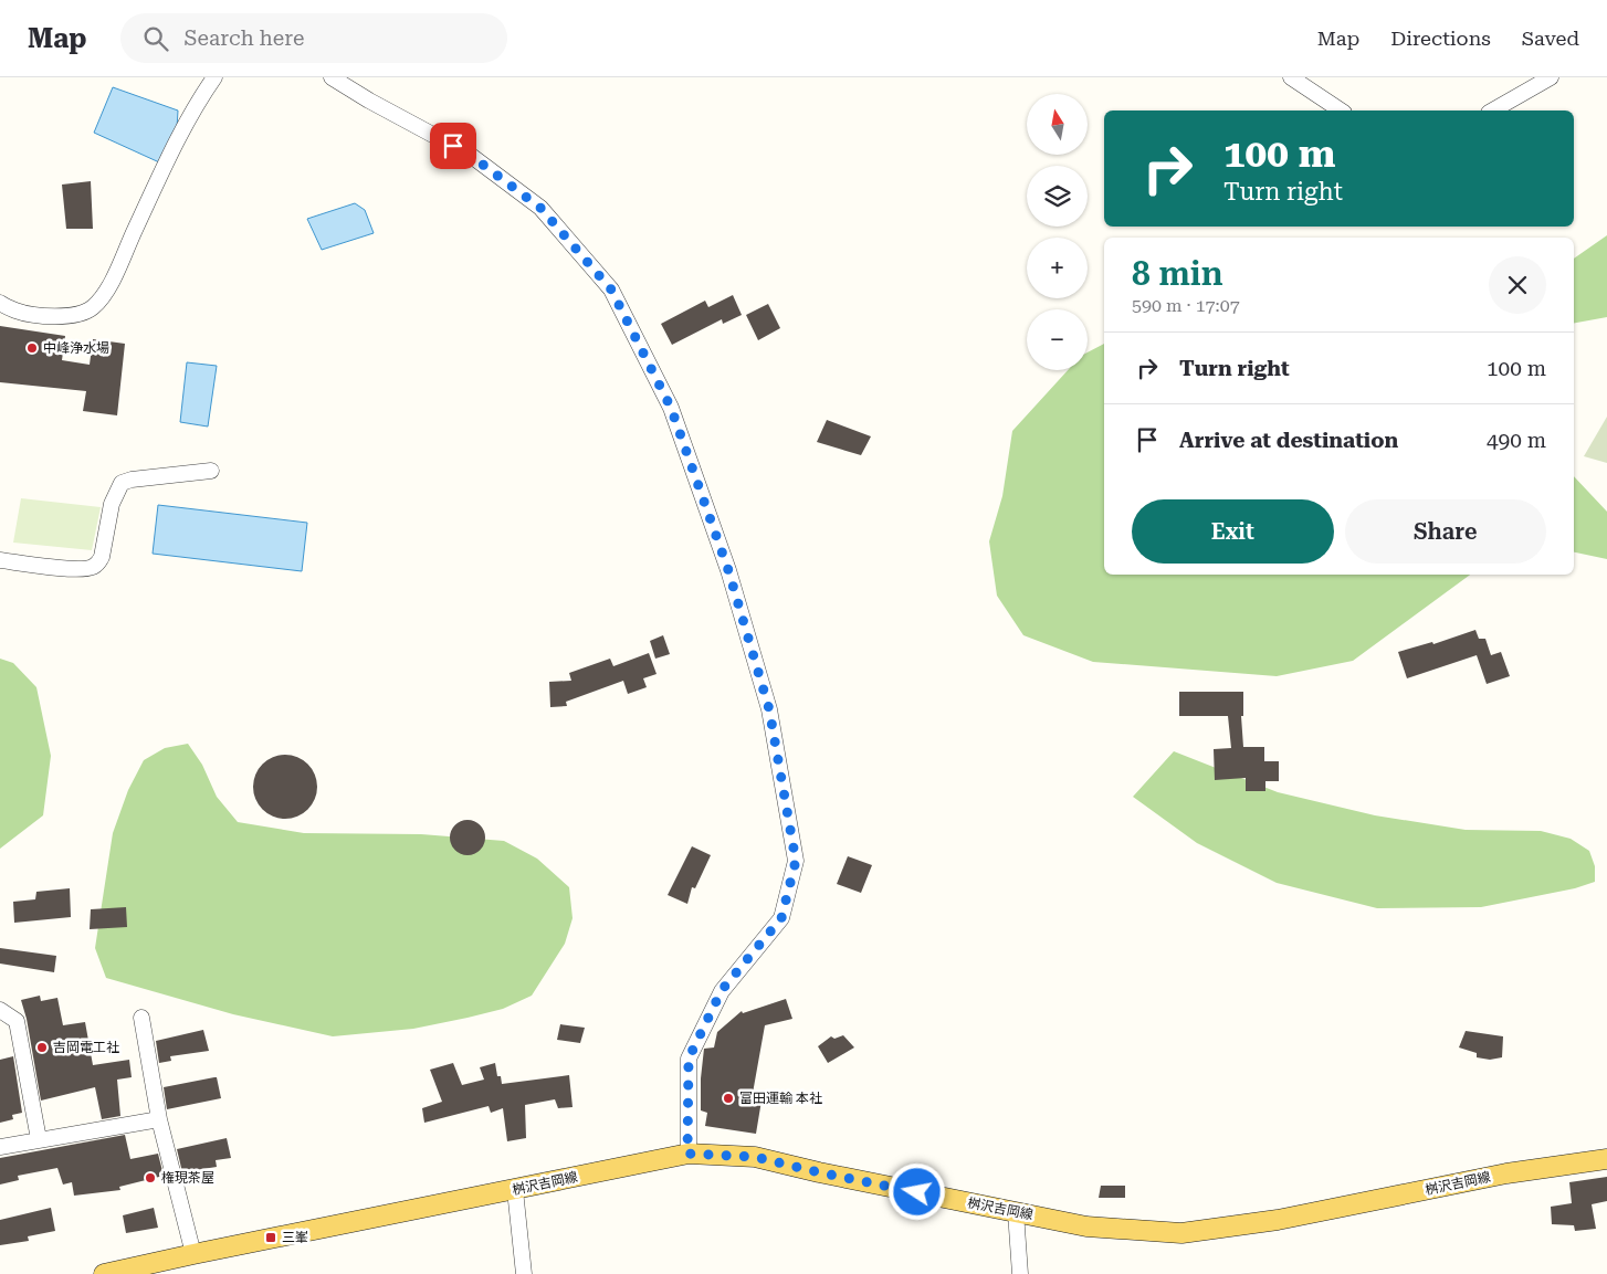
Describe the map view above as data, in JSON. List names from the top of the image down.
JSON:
{
  "streets": {
    "main road": ["桝沢吉岡線"]
  },
  "places": {
    "other": [
      "中峰浄水場",
      "吉岡電工社",
      "富田運輸 本社",
      "権現茶屋"
    ],
    "transit": ["三峯"]
  },
  "north": "top",
  "page": {
    "header": "Map",
    "search": "Search here",
    "nav": ["Map", "Directions", "Saved"],
    "map_buttons": ["+", "−"],
    "turn": ["100 m", "Turn right"],
    "heading": ["8 min", "590 m · 17:07"],
    "list": [
      {
        "name": "Turn right",
        "value": "100 m"
      },
      {
        "name": "Arrive at destination",
        "value": "490 m"
      }
    ],
    "buttons": ["Exit", "Share"]
  }
}
